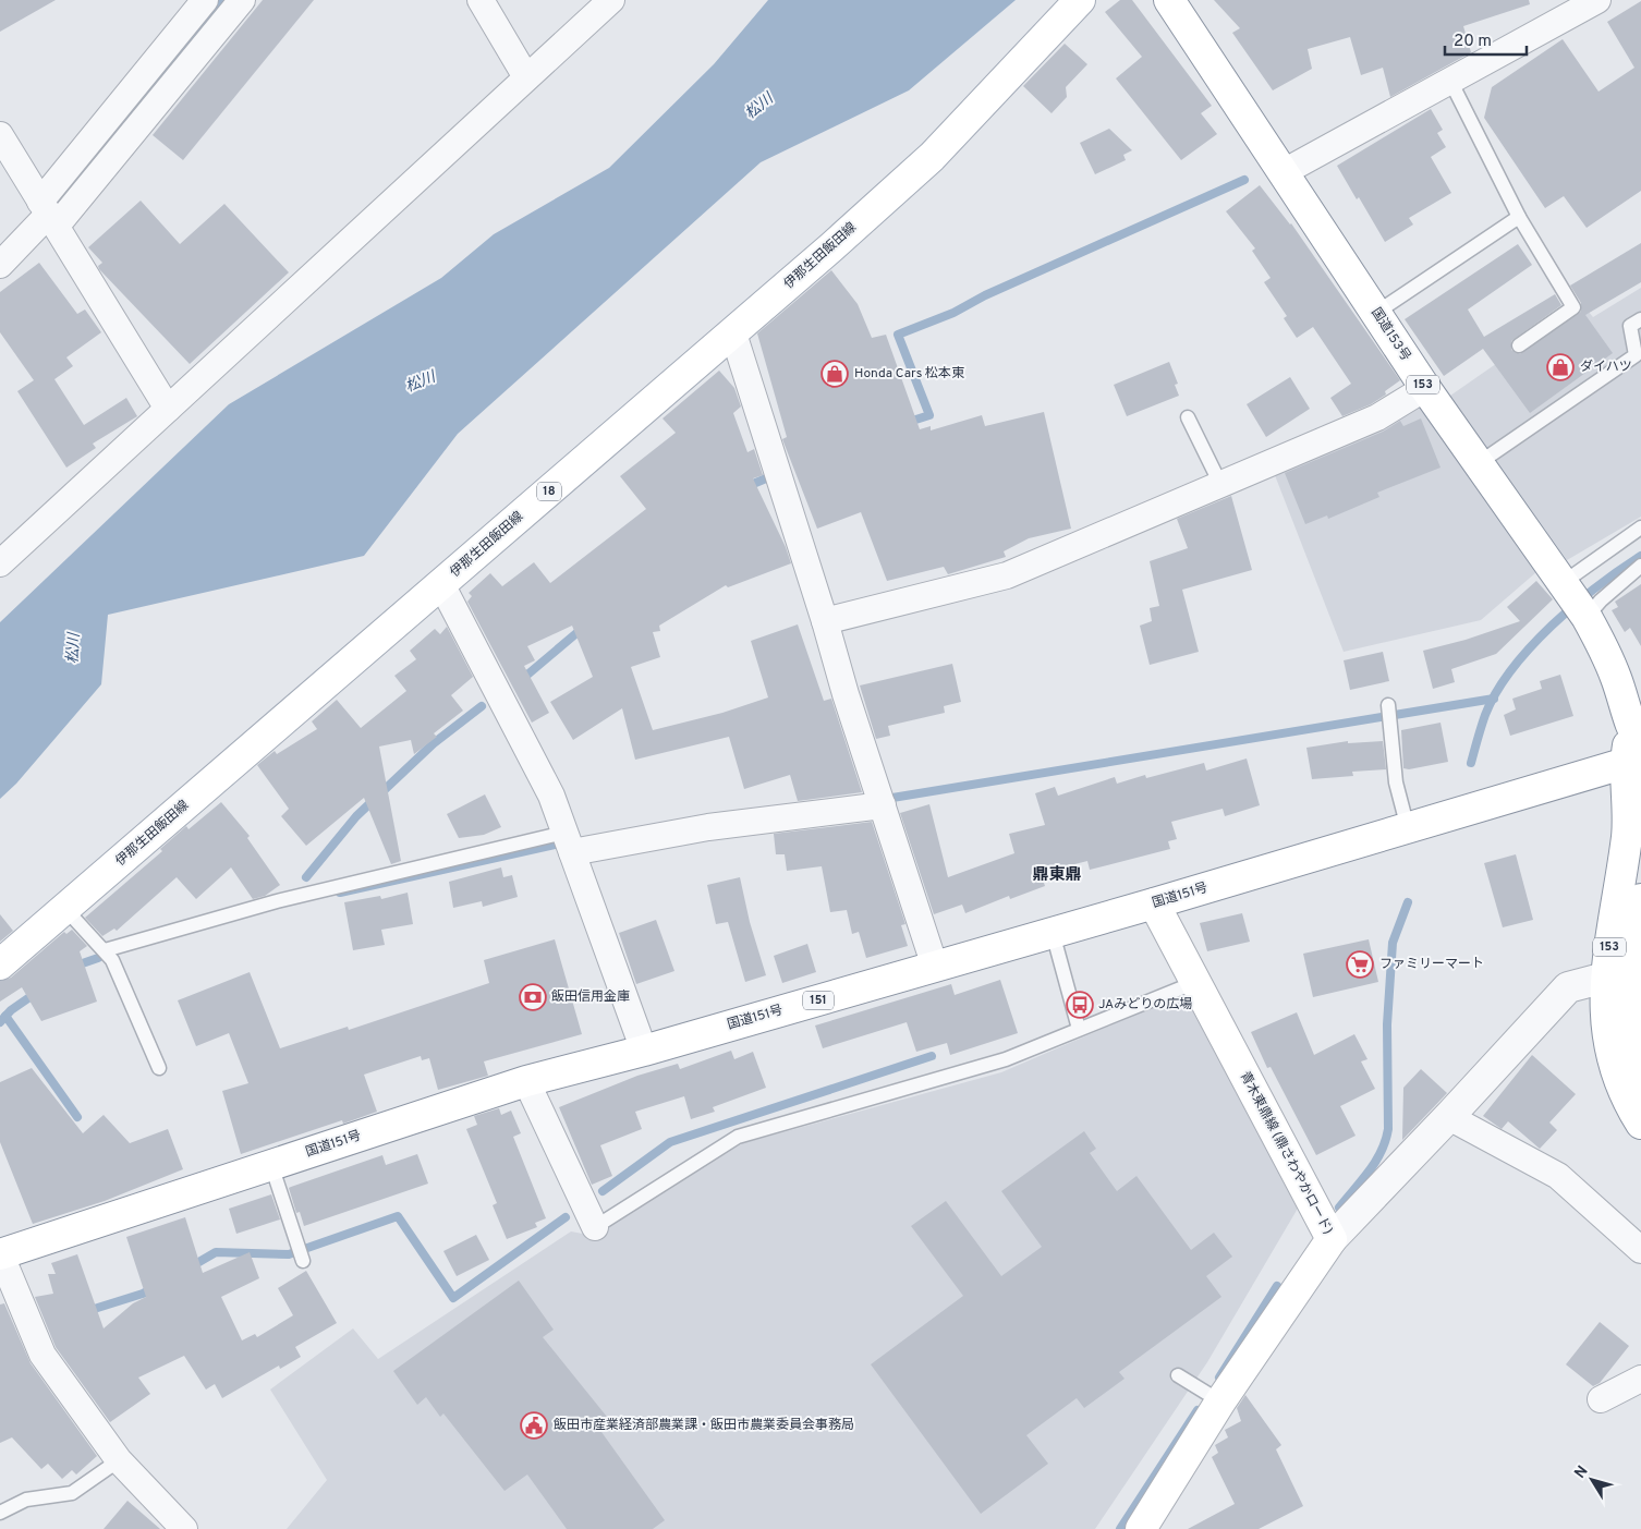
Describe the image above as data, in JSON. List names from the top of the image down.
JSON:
{
  "streets": {
    "main road": [
      "伊那生田飯田線",
      "国道153号",
      "153",
      "18",
      "国道151号",
      "151",
      "青木東鼎線 (鼎さわやかロード)"
    ]
  },
  "crossings": [
    ["国道153号", "153"],
    ["国道153号", "国道151号"],
    ["153", "国道151号"],
    ["国道151号", "青木東鼎線 (鼎さわやかロード)"]
  ],
  "districts": ["鼎東鼎"],
  "water": ["松川"],
  "places": {
    "shop": ["ダイハツ", "Honda Cars 松本東"],
    "supermarket": ["ファミリーマート"],
    "bank": ["飯田信用金庫"],
    "bus stop": ["JAみどりの広場"],
    "public building": ["飯田市産業経済部農業課・飯田市農業委員会事務局"]
  },
  "scale_bar": "20 m",
  "north": "top left"
}
